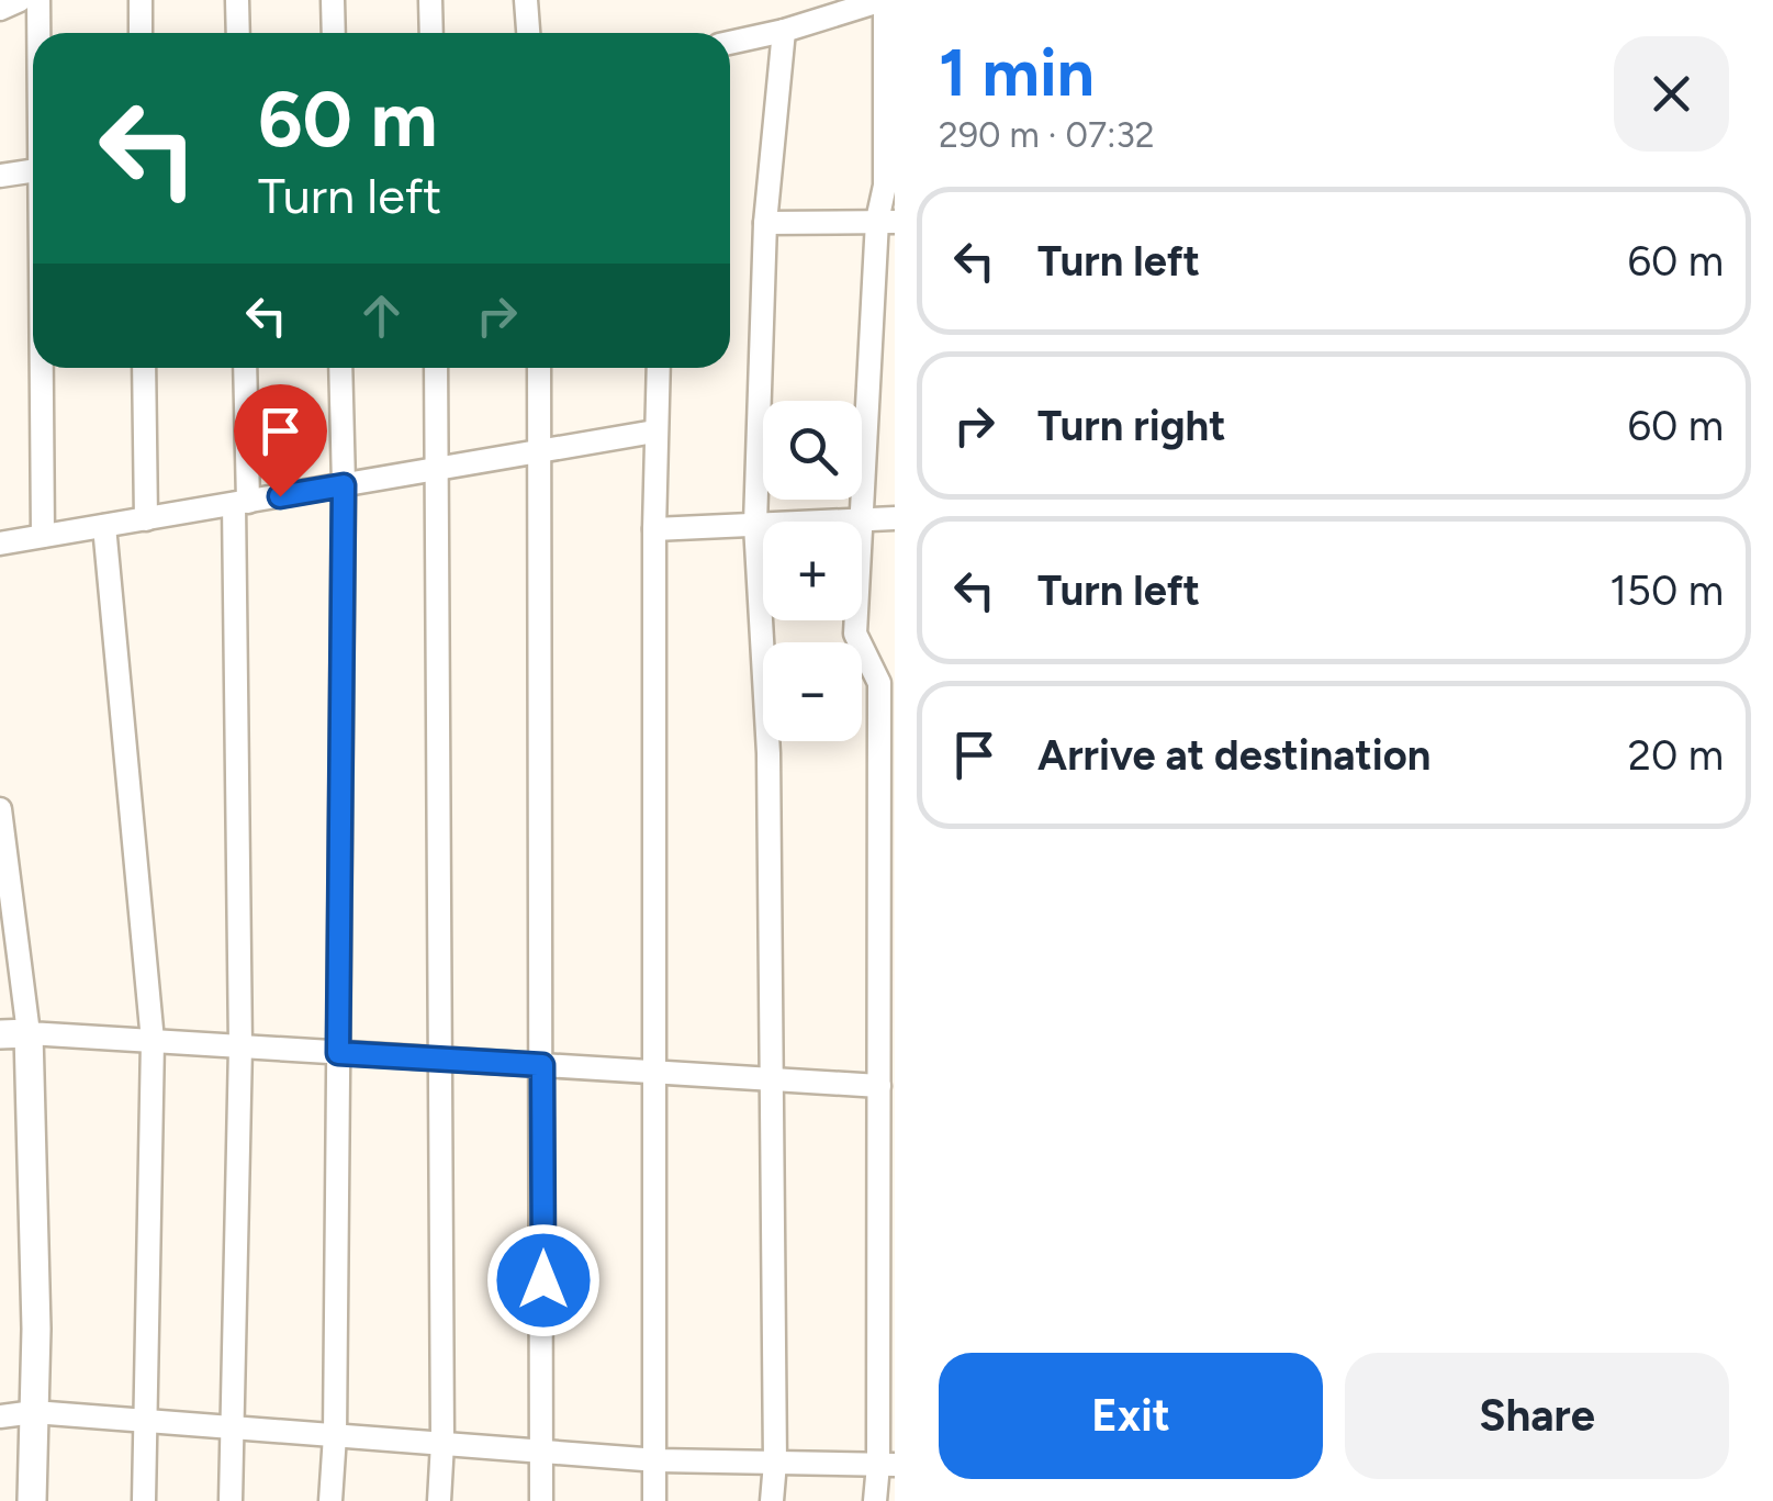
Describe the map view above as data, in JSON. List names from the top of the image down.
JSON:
{
  "page": {
    "heading": ["1 min", "290 m · 07:32"],
    "turn": ["60 m", "Turn left"],
    "list": [
      {
        "name": "Turn left",
        "value": "60 m"
      },
      {
        "name": "Turn right",
        "value": "60 m"
      },
      {
        "name": "Turn left",
        "value": "150 m"
      },
      {
        "name": "Arrive at destination",
        "value": "20 m"
      }
    ],
    "map_buttons": ["+", "−"],
    "buttons": ["Exit", "Share"]
  }
}
